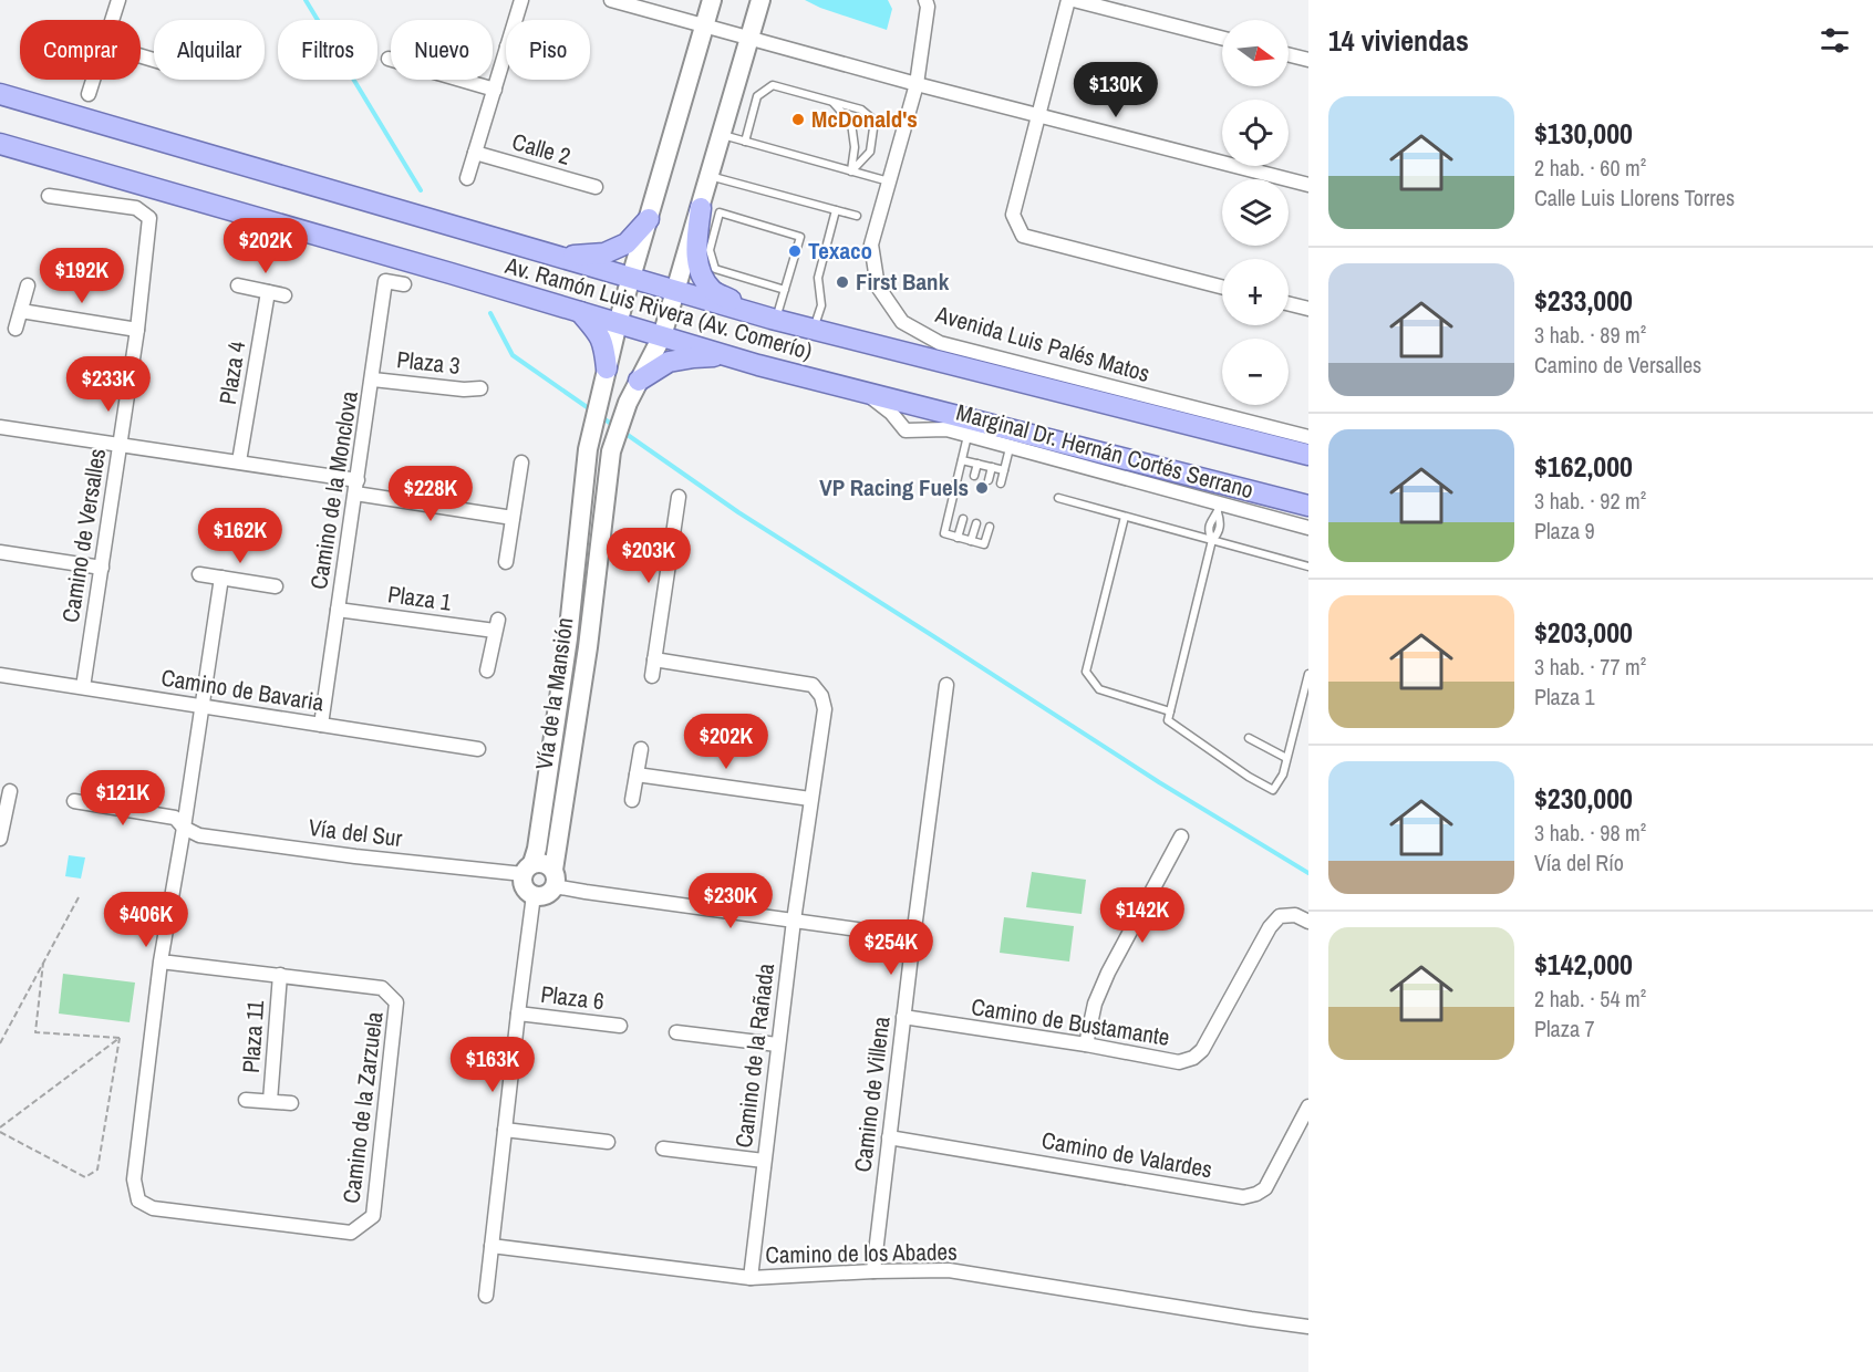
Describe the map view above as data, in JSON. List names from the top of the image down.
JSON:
{
  "streets": {
    "main road": ["Av. Ramón Luis Rivera (Av. Comerío)"],
    "street": [
      "Calle 2",
      "Avenida Luis Palés Matos",
      "Plaza 3",
      "Plaza 4",
      "Marginal Dr. Hernán Cortés Serrano",
      "Camino de la Monclova",
      "Camino de Versalles",
      "Plaza 1",
      "Camino de Bavaria",
      "Vía de la Mansión",
      "Vía del Sur",
      "Plaza 6",
      "Camino de Bustamante",
      "Plaza 11",
      "Camino de la Rañada",
      "Camino de Villena",
      "Camino de la Zarzuela",
      "Camino de Valardes",
      "Camino de los Abades"
    ]
  },
  "crossings": [
    ["Av. Ramón Luis Rivera (Av. Comerío)", "Marginal Dr. Hernán Cortés Serrano"],
    ["Av. Ramón Luis Rivera (Av. Comerío)", "Vía de la Mansión"],
    ["Plaza 3", "Camino de la Monclova"],
    ["Camino de la Monclova", "Plaza 1"],
    ["Camino de la Monclova", "Camino de Bavaria"],
    ["Camino de Versalles", "Camino de Bavaria"],
    ["Camino de Bavaria", "Camino de la Zarzuela"],
    ["Vía de la Mansión", "Vía del Sur"],
    ["Vía del Sur", "Camino de la Zarzuela"],
    ["Camino de Bustamante", "Camino de Villena"],
    ["Plaza 11", "Camino de la Zarzuela"],
    ["Camino de la Rañada", "Camino de los Abades"],
    ["Camino de Villena", "Camino de Valardes"],
    ["Camino de Villena", "Camino de los Abades"]
  ],
  "places": [
    "McDonald's",
    "Texaco",
    "First Bank",
    "VP Racing Fuels"
  ],
  "north": "right",
  "page": {
    "heading": "14 viviendas",
    "map_buttons": ["+", "−"],
    "chip": [
      "Comprar",
      "Alquilar",
      "Filtros",
      "Nuevo",
      "Piso"
    ],
    "price": [
      "$130K",
      "$202K",
      "$192K",
      "$233K",
      "$228K",
      "$162K",
      "$203K",
      "$202K",
      "$121K",
      "$230K",
      "$142K",
      "$406K",
      "$254K",
      "$163K"
    ],
    "list": [
      {
        "name": "$130,000",
        "note": "2 hab. · 60 m² · Calle Luis Llorens Torres"
      },
      {
        "name": "$233,000",
        "note": "3 hab. · 89 m² · Camino de Versalles"
      },
      {
        "name": "$162,000",
        "note": "3 hab. · 92 m² · Plaza 9"
      },
      {
        "name": "$203,000",
        "note": "3 hab. · 77 m² · Plaza 1"
      },
      {
        "name": "$230,000",
        "note": "3 hab. · 98 m² · Vía del Río"
      },
      {
        "name": "$142,000",
        "note": "2 hab. · 54 m² · Plaza 7"
      }
    ]
  }
}
